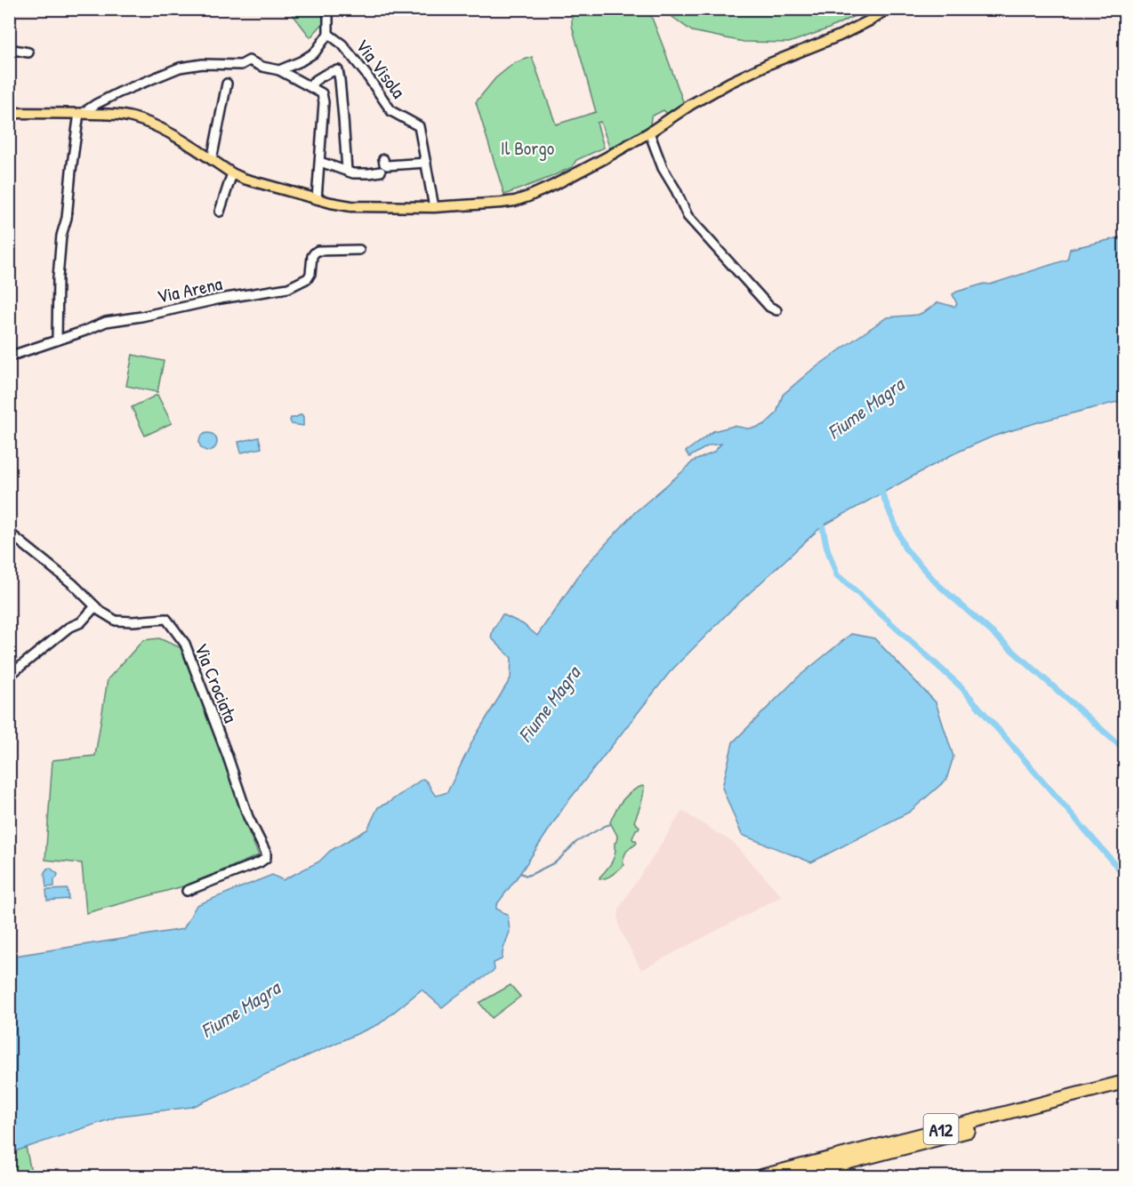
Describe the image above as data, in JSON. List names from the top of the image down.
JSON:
{
  "streets": {
    "highway": ["A12"],
    "street": ["Via Visola", "Via Arena", "Via Crociata"]
  },
  "water": ["Fiume Magra"],
  "parks": ["Il Borgo"]
}
